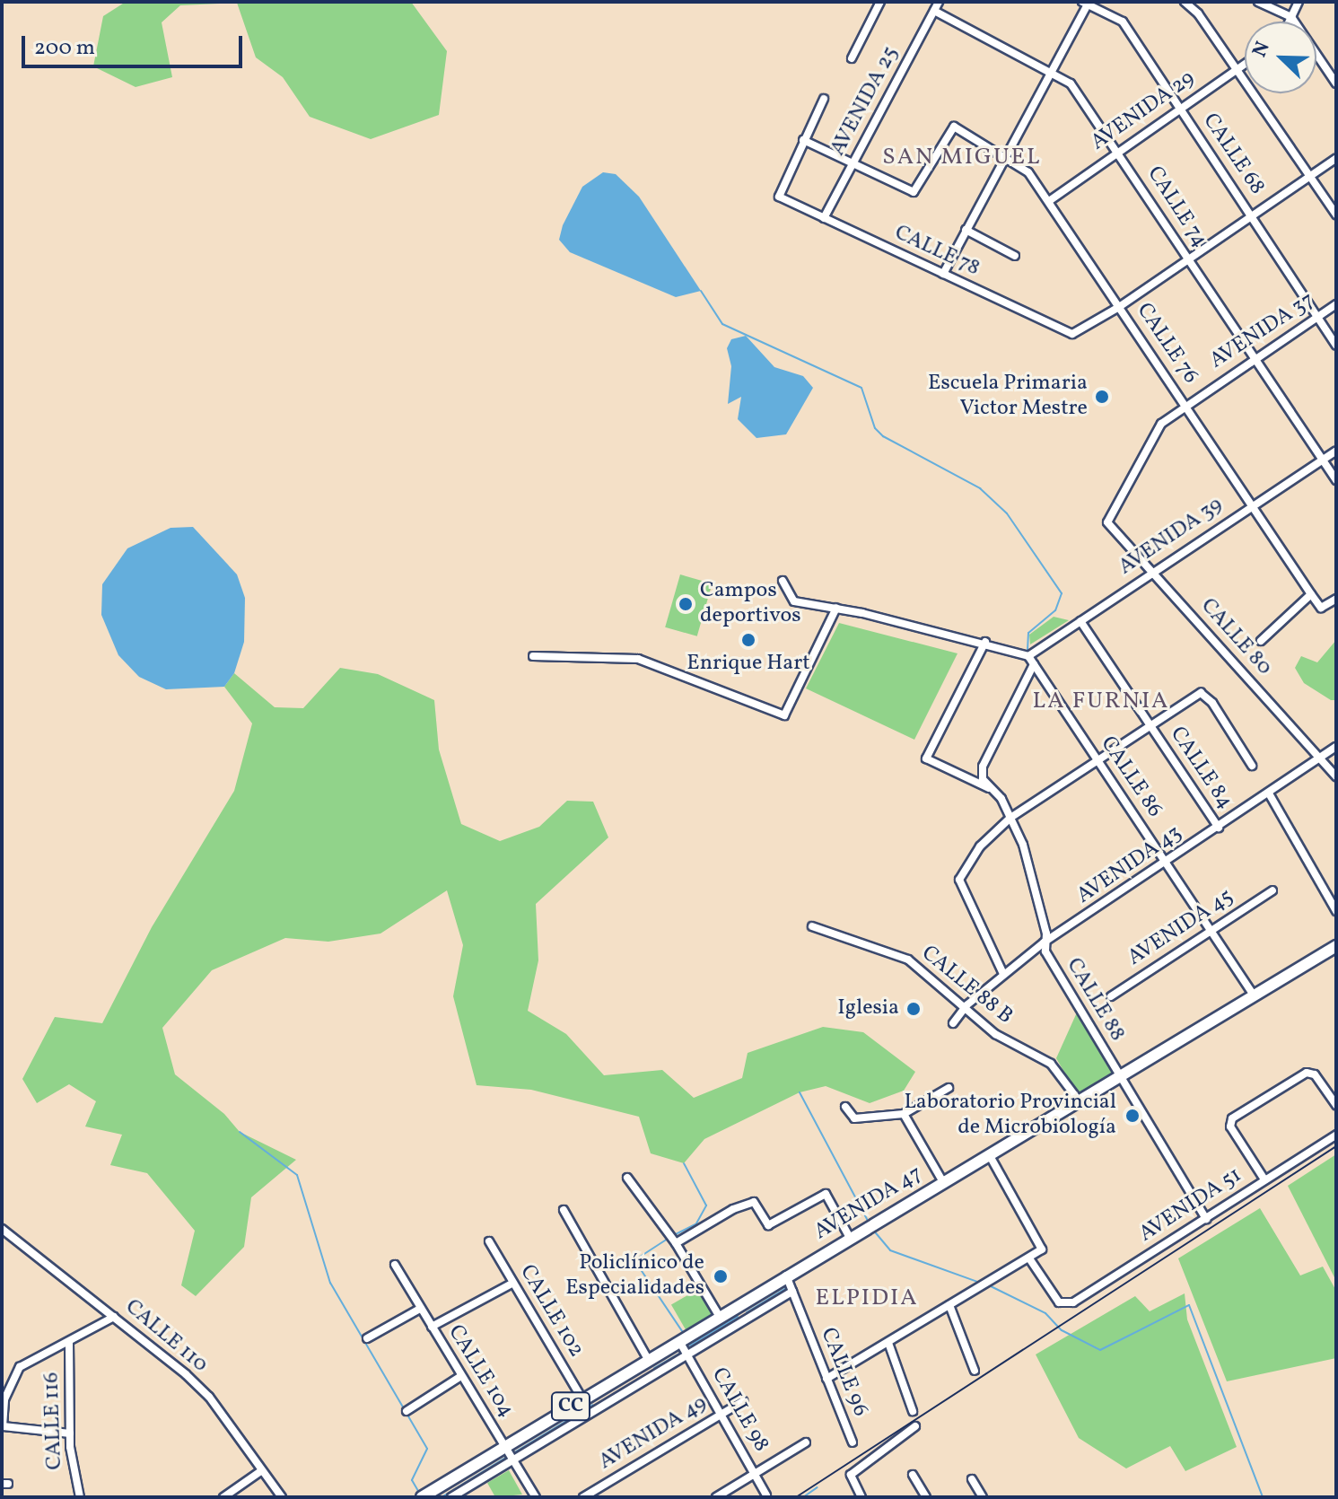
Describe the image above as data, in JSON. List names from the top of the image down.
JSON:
{
  "streets": {
    "main road": ["AVENIDA 47", "CC"],
    "street": [
      "AVENIDA 25",
      "AVENIDA 29",
      "CALLE 68",
      "CALLE 74",
      "CALLE 78",
      "AVENIDA 37",
      "CALLE 76",
      "AVENIDA 39",
      "CALLE 80",
      "CALLE 84",
      "CALLE 86",
      "AVENIDA 43",
      "AVENIDA 45",
      "CALLE 88 B",
      "CALLE 88",
      "AVENIDA 51",
      "CALLE 102",
      "CALLE 110",
      "CALLE 104",
      "CALLE 96",
      "CALLE 98",
      "CALLE 116",
      "AVENIDA 49"
    ]
  },
  "crossings": [
    ["AVENIDA 25", "CALLE 74"],
    ["AVENIDA 25", "CALLE 78"],
    ["AVENIDA 25", "CALLE 76"],
    ["AVENIDA 29", "CALLE 68"],
    ["AVENIDA 29", "CALLE 74"],
    ["AVENIDA 29", "CALLE 76"],
    ["CALLE 68", "AVENIDA 37"],
    ["CALLE 74", "AVENIDA 37"],
    ["CALLE 74", "AVENIDA 39"],
    ["CALLE 78", "CALLE 76"],
    ["AVENIDA 37", "CALLE 76"],
    ["AVENIDA 37", "CALLE 80"],
    ["CALLE 76", "AVENIDA 39"],
    ["AVENIDA 39", "CALLE 80"],
    ["AVENIDA 39", "CALLE 84"],
    ["AVENIDA 39", "CALLE 86"],
    ["CALLE 80", "AVENIDA 43"],
    ["CALLE 84", "AVENIDA 43"],
    ["CALLE 86", "AVENIDA 43"],
    ["CALLE 86", "AVENIDA 45"],
    ["CALLE 86", "CALLE 88"],
    ["CALLE 86", "AVENIDA 47"],
    ["AVENIDA 43", "CALLE 88 B"],
    ["AVENIDA 43", "CALLE 88"],
    ["CALLE 88 B", "AVENIDA 47"],
    ["CALLE 88", "AVENIDA 47"],
    ["CALLE 88", "AVENIDA 51"],
    ["AVENIDA 47", "CALLE 102"],
    ["AVENIDA 47", "CALLE 104"],
    ["AVENIDA 47", "CALLE 96"],
    ["AVENIDA 47", "CALLE 98"],
    ["CALLE 98", "AVENIDA 49"]
  ],
  "districts": ["SAN MIGUEL", "LA FURNIA", "ELPIDIA"],
  "places": [
    "Escuela Primaria Victor Mestre",
    "Campos deportivos",
    "Enrique Hart",
    "Iglesia",
    "Laboratorio Provincial de Microbiología",
    "Policlínico de Especialidades"
  ],
  "scale_bar": "200 m",
  "north": "top left"
}
